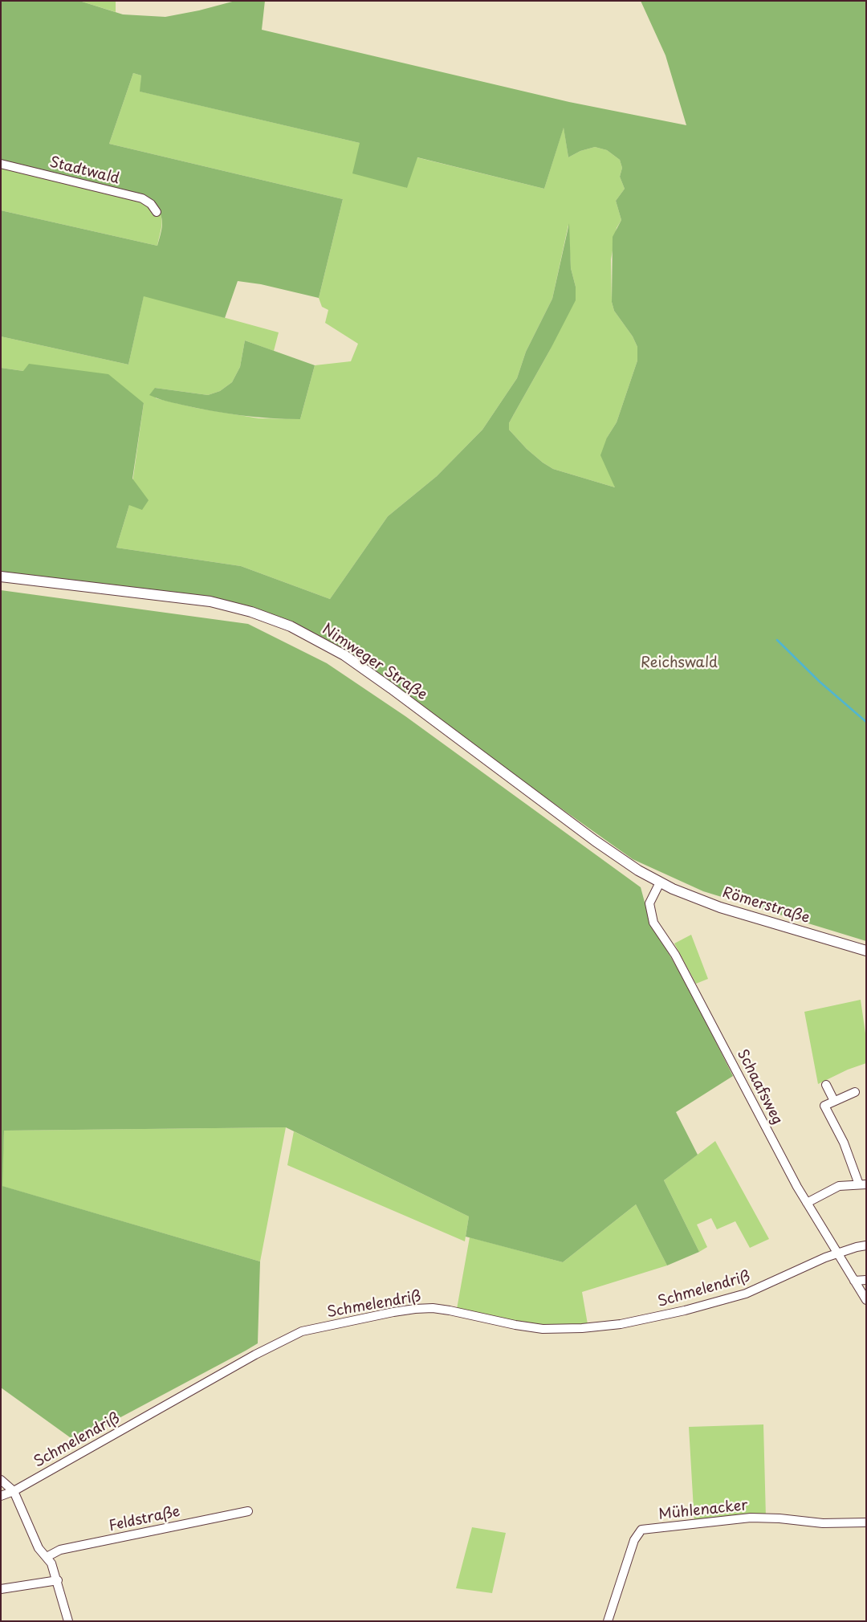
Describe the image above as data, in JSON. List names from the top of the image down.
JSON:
{
  "streets": {
    "main road": ["Nimweger Straße", "Römerstraße"],
    "street": [
      "Stadtwald",
      "Schaafsweg",
      "Schmelendriß",
      "Mühlenacker",
      "Feldstraße"
    ]
  },
  "crossings": [
    ["Nimweger Straße", "Römerstraße"],
    ["Nimweger Straße", "Schaafsweg"],
    ["Römerstraße", "Schaafsweg"],
    ["Schaafsweg", "Schmelendriß"]
  ],
  "parks": ["Reichswald"]
}
